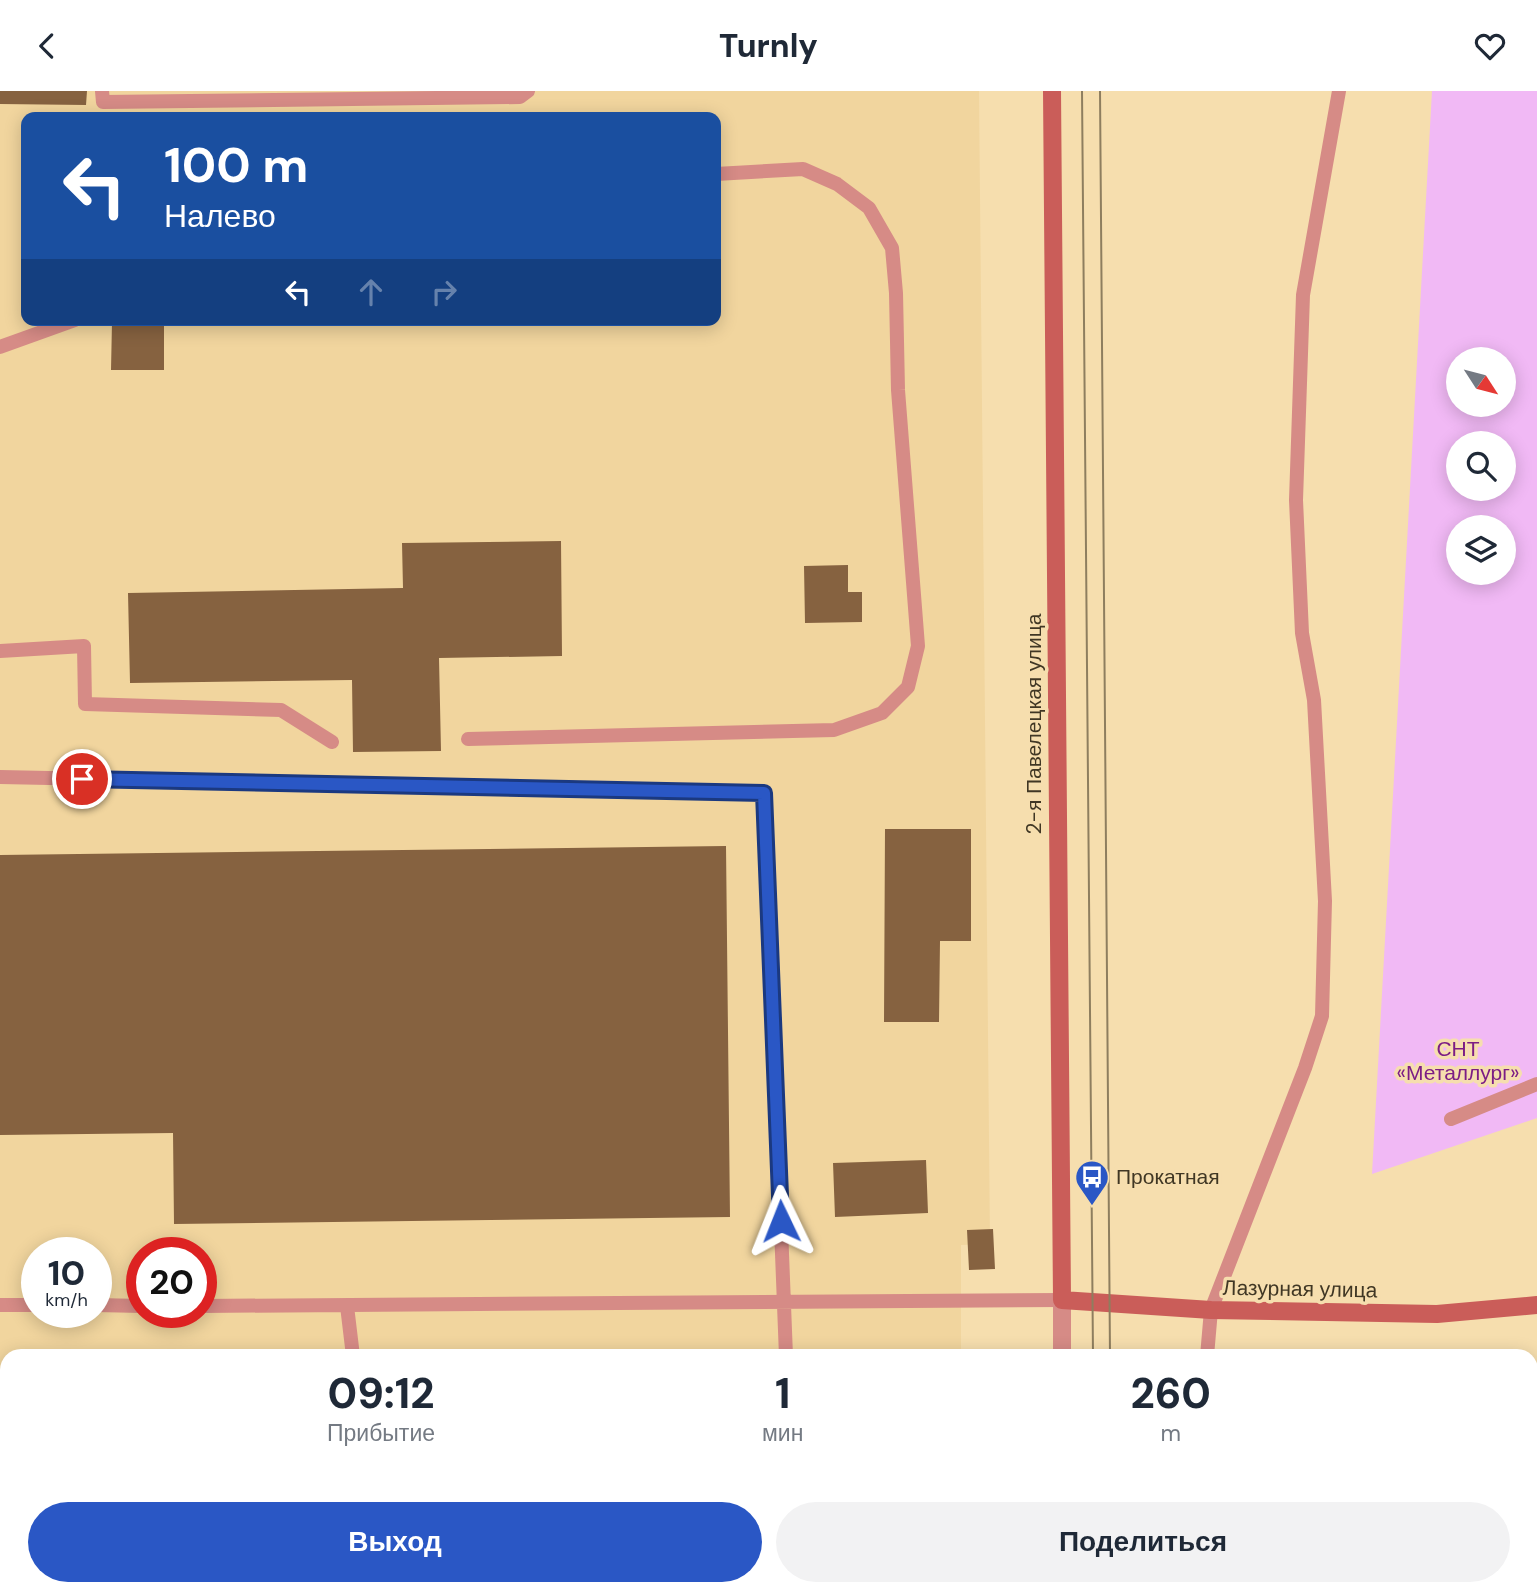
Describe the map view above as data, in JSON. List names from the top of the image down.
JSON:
{
  "streets": {
    "main road": ["2-я Павелецкая улица", "Лазурная улица"]
  },
  "crossings": [
    ["2-я Павелецкая улица", "Лазурная улица"]
  ],
  "parks": ["СНТ «Металлург»"],
  "places": {
    "bus stop": ["Прокатная"]
  },
  "north": "bottom right",
  "page": {
    "header": "Turnly",
    "turn": ["100 m", "Налево"],
    "speed": "10 km/h",
    "limit": "20",
    "eta": [
      "09:12",
      "Прибытие",
      "1",
      "мин",
      "260",
      "m"
    ],
    "buttons": ["Выход", "Поделиться"]
  }
}
